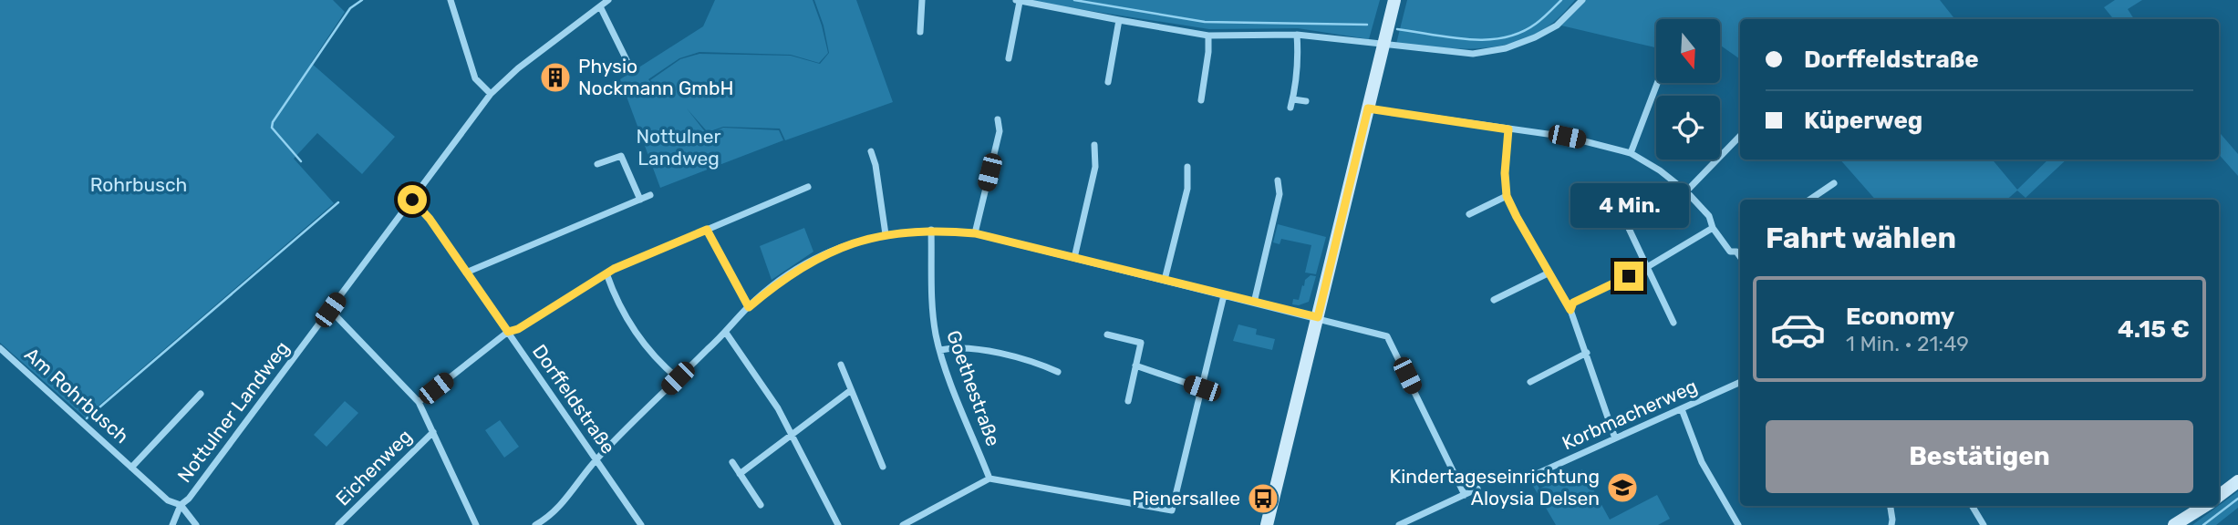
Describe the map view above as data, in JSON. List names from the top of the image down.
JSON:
{
  "streets": {
    "street": [
      "Goethestraße",
      "Am Rohrbusch",
      "Dorffeldstraße",
      "Nottulner Landweg",
      "Korbmacherweg",
      "Eichenweg"
    ]
  },
  "crossings": [
    ["Am Rohrbusch", "Nottulner Landweg"],
    ["Dorffeldstraße", "Nottulner Landweg"]
  ],
  "parks": ["Nottulner Landweg", "Rohrbusch"],
  "places": {
    "building": ["Physio Nockmann GmbH"],
    "school or university": ["Kindertageseinrichtung Aloysia Delsen"],
    "bus stop": ["Pienersallee"]
  },
  "north": "bottom",
  "page": {
    "banner": ["Dorffeldstraße", "Küperweg"],
    "bubble": "4 Min.",
    "heading": "Fahrt wählen",
    "list": [
      {
        "name": "Economy",
        "note": "1 Min. · 21:49",
        "value": "4.15 €"
      }
    ],
    "buttons": "Bestätigen"
  }
}
